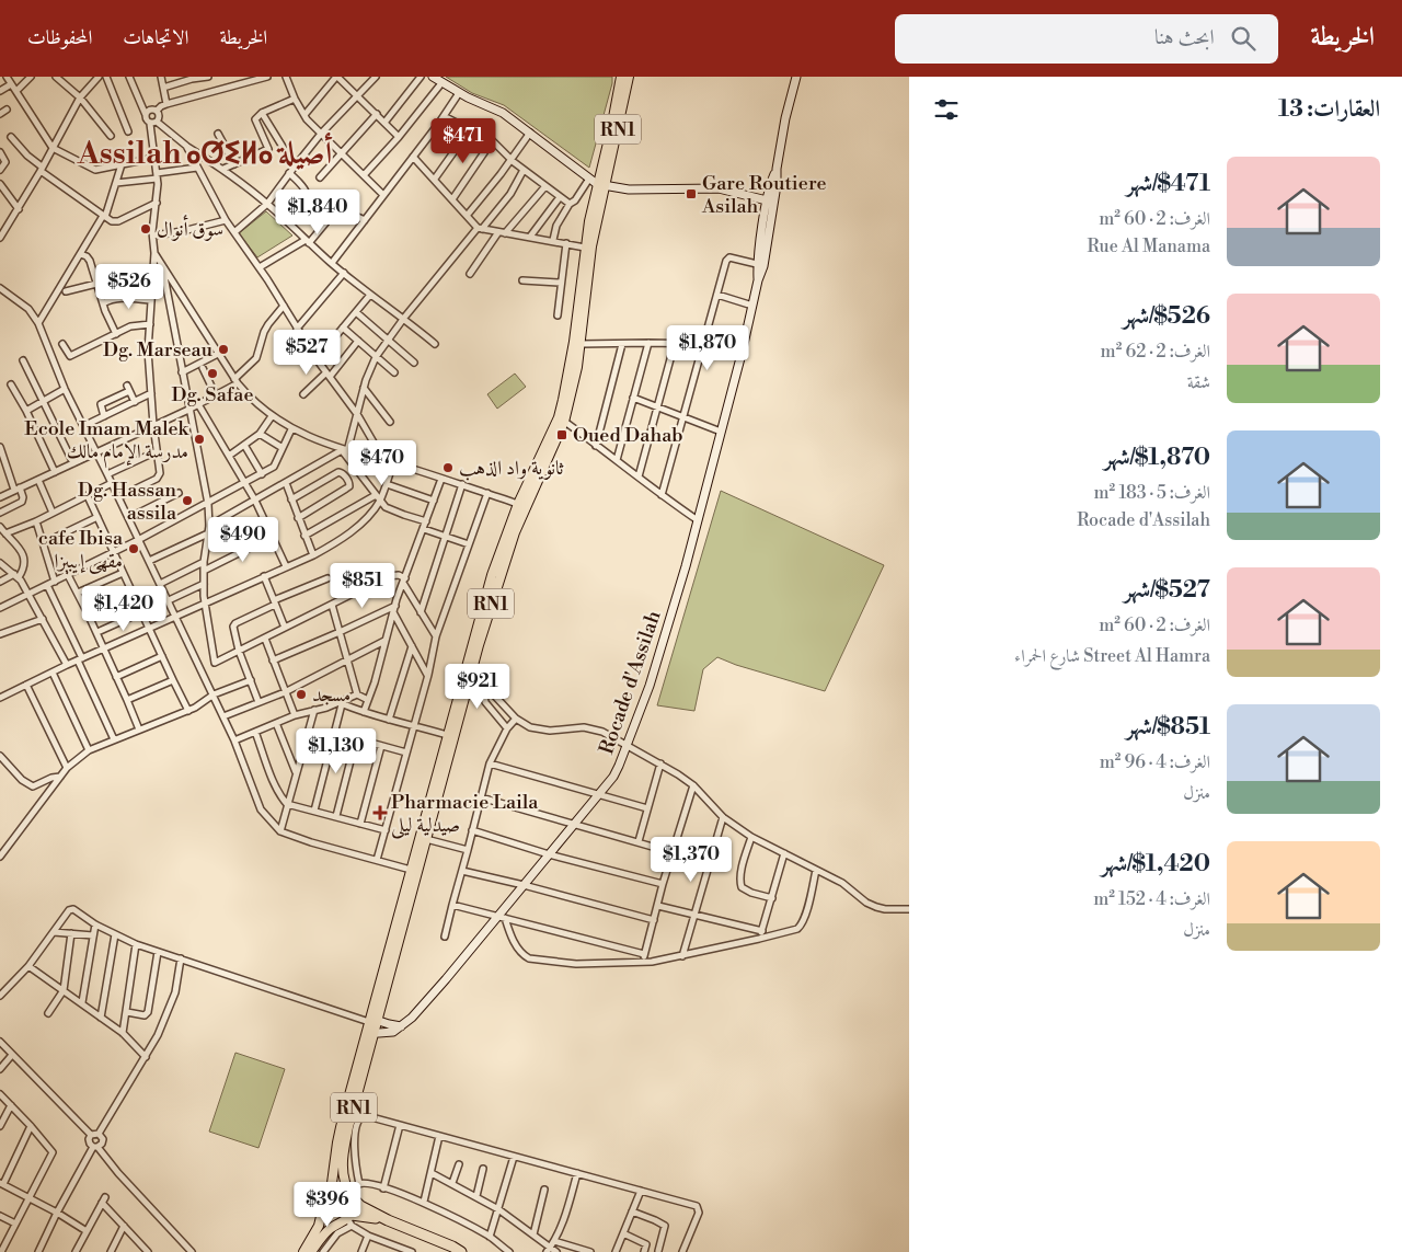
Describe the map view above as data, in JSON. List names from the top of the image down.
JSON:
{
  "streets": {
    "main road": ["RN1"],
    "street": ["Rocade d'Assilah"]
  },
  "crossings": [
    ["RN1", "Rocade d'Assilah"]
  ],
  "districts": ["Assilah ⴰⵚⵉⵍⴰ أصيلة"],
  "places": {
    "transit": ["Gare Routiere Asilah", "Oued Dahab"],
    "other": [
      "سوق أنوال",
      "Dg. Marseau",
      "Dg. Safae",
      "Ecole Imam Malek مدرسة الإمام مالك",
      "ثانوية واد الذهب",
      "Dg. Hassan assila",
      "cafe Ibisa مقهى إيبيزا",
      "مسجد"
    ],
    "health": ["Pharmacie Laila صيدلية ليلى"]
  },
  "page": {
    "header": "الخريطة",
    "search": "ابحث هنا",
    "nav": ["الخريطة", "الاتجاهات", "المحفوظات"],
    "heading": "العقارات: 13",
    "price": [
      "$471",
      "$1,840",
      "$526",
      "$1,870",
      "$527",
      "$470",
      "$490",
      "$851",
      "$1,420",
      "$921",
      "$1,130",
      "$1,370",
      "$396"
    ],
    "list": [
      {
        "name": "$471/شهر",
        "note": "الغرف: 2 · 60 m² · Rue Al Manama"
      },
      {
        "name": "$526/شهر",
        "note": "الغرف: 2 · 62 m² · شقة"
      },
      {
        "name": "$1,870/شهر",
        "note": "الغرف: 5 · 183 m² · Rocade d'Assilah"
      },
      {
        "name": "$527/شهر",
        "note": "الغرف: 2 · 60 m² · Street Al Hamra شارع الحمراء"
      },
      {
        "name": "$851/شهر",
        "note": "الغرف: 4 · 96 m² · منزل"
      },
      {
        "name": "$1,420/شهر",
        "note": "الغرف: 4 · 152 m² · منزل"
      }
    ]
  }
}
